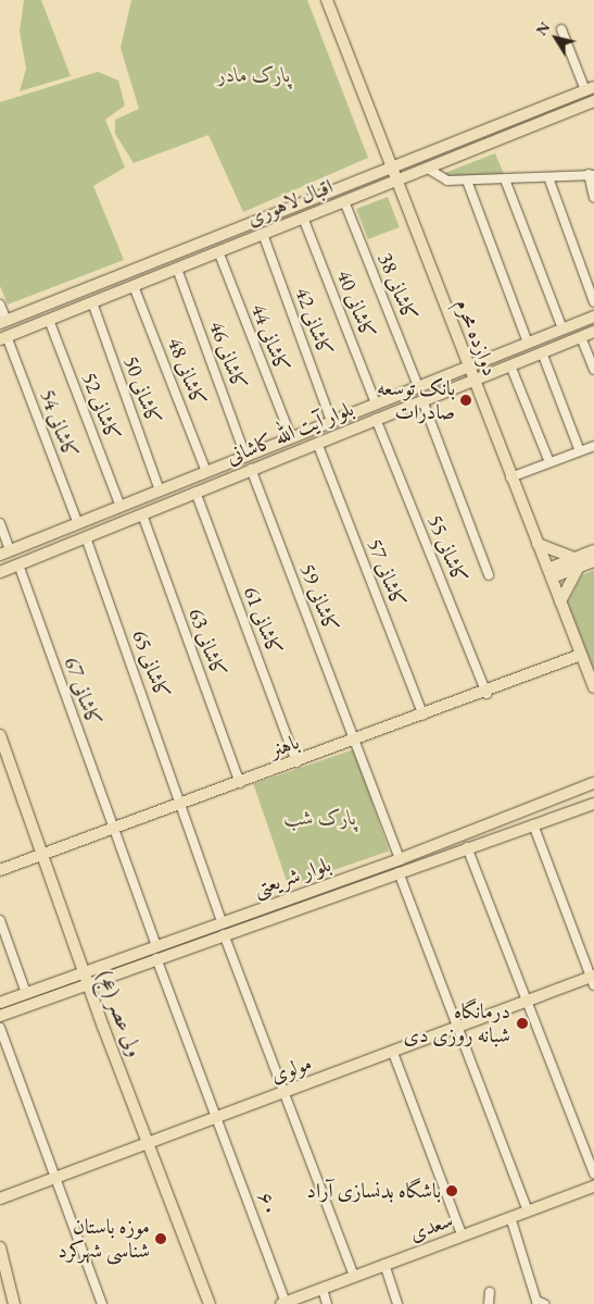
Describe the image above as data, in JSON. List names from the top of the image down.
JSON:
{
  "streets": {
    "main road": [
      "اقبال لاهوری",
      "دوازده محرم",
      "بلوار آیت الله کاشانی",
      "باهنر",
      "بلوار شریعتی",
      "ولی عصر (عج)",
      "مولوی",
      "سعدی"
    ],
    "street": [
      "کاشانی 38",
      "کاشانی 40",
      "کاشانی 42",
      "کاشانی 44",
      "کاشانی 46",
      "کاشانی 48",
      "کاشانی 50",
      "کاشانی 52",
      "کاشانی 54",
      "کاشانی 55",
      "کاشانی 57",
      "کاشانی 59",
      "کاشانی 61",
      "کاشانی 63",
      "کاشانی 65",
      "کاشانی 67",
      "۶۰"
    ]
  },
  "crossings": [
    ["اقبال لاهوری", "کاشانی 38"],
    ["اقبال لاهوری", "کاشانی 40"],
    ["اقبال لاهوری", "کاشانی 42"],
    ["اقبال لاهوری", "دوازده محرم"],
    ["اقبال لاهوری", "کاشانی 44"],
    ["اقبال لاهوری", "کاشانی 46"],
    ["اقبال لاهوری", "کاشانی 48"],
    ["اقبال لاهوری", "کاشانی 50"],
    ["اقبال لاهوری", "کاشانی 52"],
    ["اقبال لاهوری", "کاشانی 54"],
    ["کاشانی 38", "بلوار آیت الله کاشانی"],
    ["کاشانی 40", "بلوار آیت الله کاشانی"],
    ["کاشانی 42", "بلوار آیت الله کاشانی"],
    ["دوازده محرم", "بلوار آیت الله کاشانی"],
    ["دوازده محرم", "باهنر"],
    ["کاشانی 44", "بلوار آیت الله کاشانی"],
    ["کاشانی 46", "بلوار آیت الله کاشانی"],
    ["کاشانی 48", "بلوار آیت الله کاشانی"],
    ["کاشانی 50", "بلوار آیت الله کاشانی"],
    ["کاشانی 52", "بلوار آیت الله کاشانی"],
    ["کاشانی 54", "بلوار آیت الله کاشانی"],
    ["بلوار آیت الله کاشانی", "کاشانی 55"],
    ["بلوار آیت الله کاشانی", "کاشانی 57"],
    ["بلوار آیت الله کاشانی", "کاشانی 59"],
    ["بلوار آیت الله کاشانی", "کاشانی 61"],
    ["بلوار آیت الله کاشانی", "کاشانی 63"],
    ["بلوار آیت الله کاشانی", "کاشانی 65"],
    ["بلوار آیت الله کاشانی", "کاشانی 67"],
    ["کاشانی 55", "باهنر"],
    ["کاشانی 57", "باهنر"],
    ["کاشانی 59", "باهنر"],
    ["کاشانی 59", "بلوار شریعتی"],
    ["کاشانی 61", "باهنر"],
    ["کاشانی 63", "باهنر"],
    ["کاشانی 65", "باهنر"],
    ["کاشانی 65", "بلوار شریعتی"],
    ["کاشانی 67", "باهنر"],
    ["کاشانی 67", "بلوار شریعتی"],
    ["باهنر", "ولی عصر (عج)"],
    ["بلوار شریعتی", "ولی عصر (عج)"],
    ["بلوار شریعتی", "۶۰"],
    ["ولی عصر (عج)", "مولوی"],
    ["مولوی", "۶۰"],
    ["۶۰", "سعدی"]
  ],
  "parks": ["پارک مادر", "پارک شب"],
  "places": [
    "بانک توسعه صادرات",
    "درمانگاه شبانه روزی دی",
    "باشگاه بدنسازى آراد",
    "موزه باستان شناسی شهرکرد"
  ],
  "north": "top left"
}
